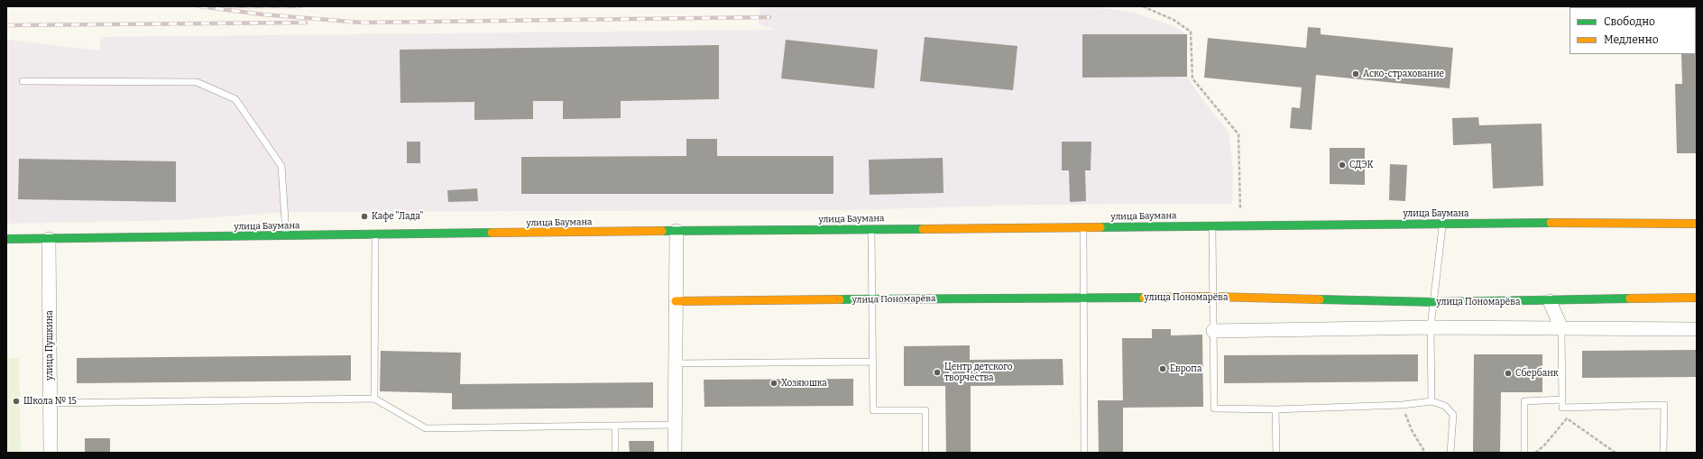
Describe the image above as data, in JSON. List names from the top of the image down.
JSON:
{
  "streets": {
    "main road": ["улица Баумана", "улица Пономарёва"],
    "street": ["улица Пушкина"]
  },
  "crossings": [
    ["улица Баумана", "улица Пушкина"]
  ],
  "places": [
    "Аско-страхование",
    "СДЭК",
    "Кафе \"Лада\"",
    "Европа",
    "Центр детского творчества",
    "Сбербанк",
    "Хозяюшка",
    "Школа № 15"
  ],
  "legend": ["Свободно", "Медленно"]
}
